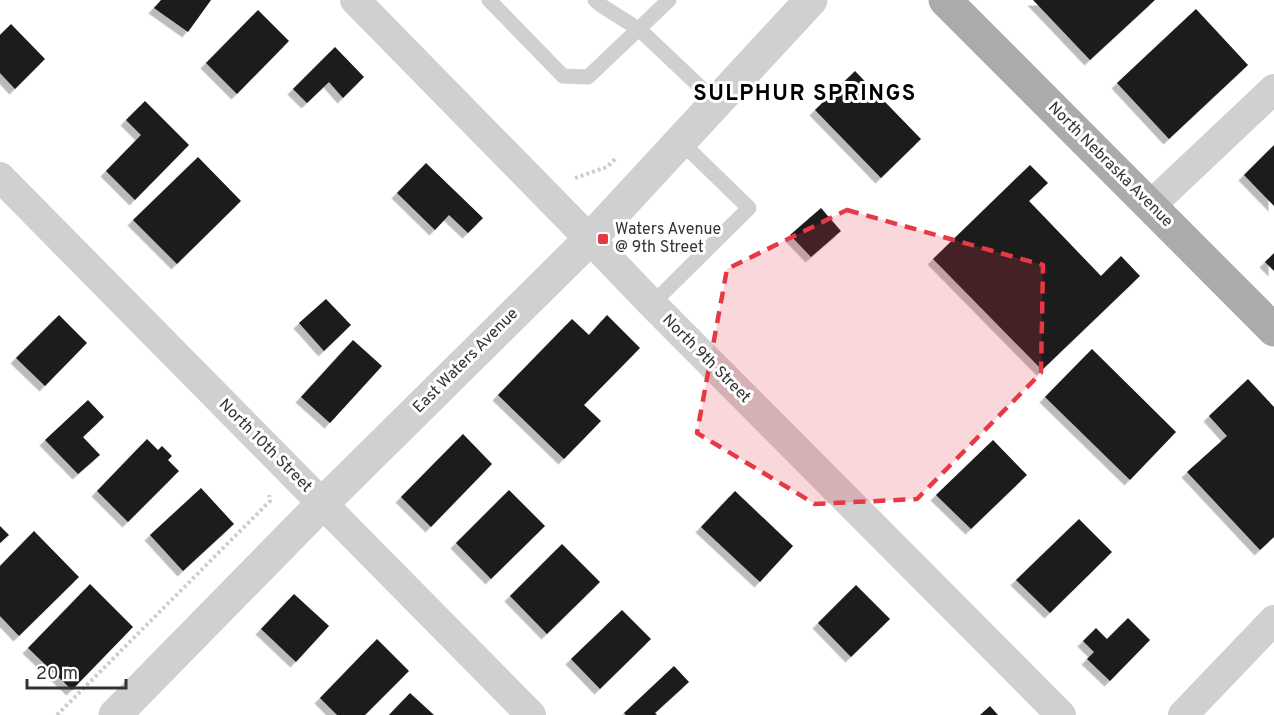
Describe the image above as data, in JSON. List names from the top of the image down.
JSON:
{
  "streets": {
    "main road": ["North Nebraska Avenue"],
    "street": ["North 9th Street", "East Waters Avenue", "North 10th Street"]
  },
  "crossings": [
    ["North 9th Street", "East Waters Avenue"],
    ["East Waters Avenue", "North 10th Street"]
  ],
  "districts": ["SULPHUR SPRINGS"],
  "places": {
    "transit": ["Waters Avenue @ 9th Street"]
  },
  "scale_bar": "20 m"
}
